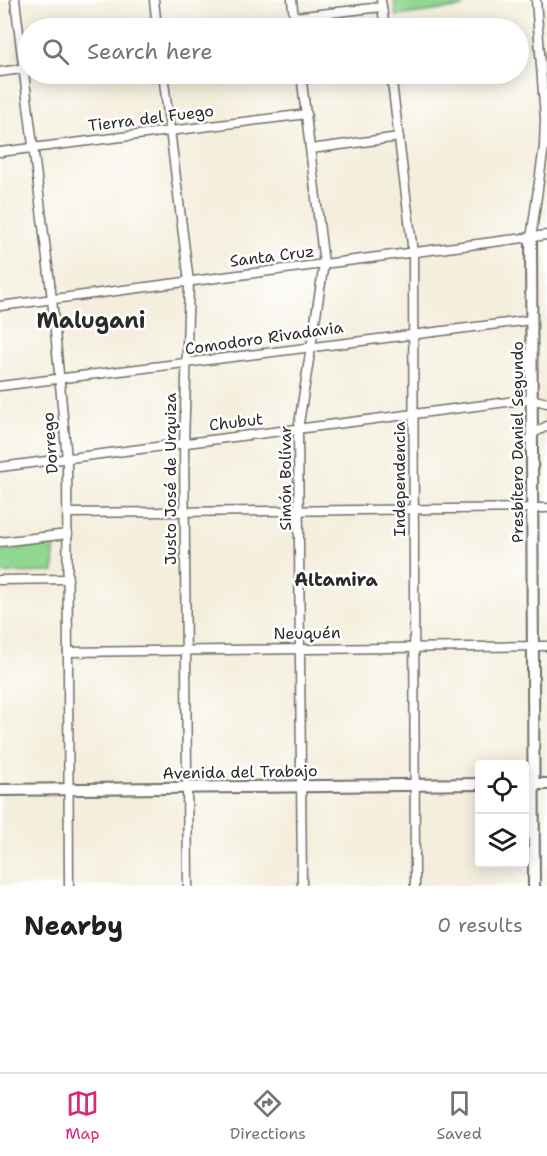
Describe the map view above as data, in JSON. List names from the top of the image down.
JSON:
{
  "streets": {
    "main road": ["Presbítero Daniel Segundo", "Avenida del Trabajo"],
    "street": [
      "Tierra del Fuego",
      "Santa Cruz",
      "Comodoro Rivadavia",
      "Chubut",
      "Dorrego",
      "Simón Bolívar",
      "Justo José de Urquiza",
      "Independencia",
      "Neuquén"
    ]
  },
  "crossings": [
    ["Tierra del Fuego", "Dorrego"],
    ["Tierra del Fuego", "Simón Bolívar"],
    ["Tierra del Fuego", "Justo José de Urquiza"],
    ["Santa Cruz", "Presbítero Daniel Segundo"],
    ["Santa Cruz", "Dorrego"],
    ["Santa Cruz", "Simón Bolívar"],
    ["Santa Cruz", "Justo José de Urquiza"],
    ["Santa Cruz", "Independencia"],
    ["Comodoro Rivadavia", "Presbítero Daniel Segundo"],
    ["Comodoro Rivadavia", "Dorrego"],
    ["Comodoro Rivadavia", "Simón Bolívar"],
    ["Comodoro Rivadavia", "Justo José de Urquiza"],
    ["Comodoro Rivadavia", "Independencia"],
    ["Chubut", "Presbítero Daniel Segundo"],
    ["Chubut", "Dorrego"],
    ["Chubut", "Simón Bolívar"],
    ["Chubut", "Justo José de Urquiza"],
    ["Chubut", "Independencia"],
    ["Presbítero Daniel Segundo", "Neuquén"],
    ["Dorrego", "Neuquén"],
    ["Dorrego", "Avenida del Trabajo"],
    ["Simón Bolívar", "Neuquén"],
    ["Simón Bolívar", "Avenida del Trabajo"],
    ["Justo José de Urquiza", "Neuquén"],
    ["Justo José de Urquiza", "Avenida del Trabajo"],
    ["Independencia", "Neuquén"],
    ["Independencia", "Avenida del Trabajo"]
  ],
  "districts": ["Malugani", "Altamira"],
  "page": {
    "search": "Search here",
    "heading": ["Nearby", "0 results"],
    "nav": ["Map", "Directions", "Saved"]
  }
}
